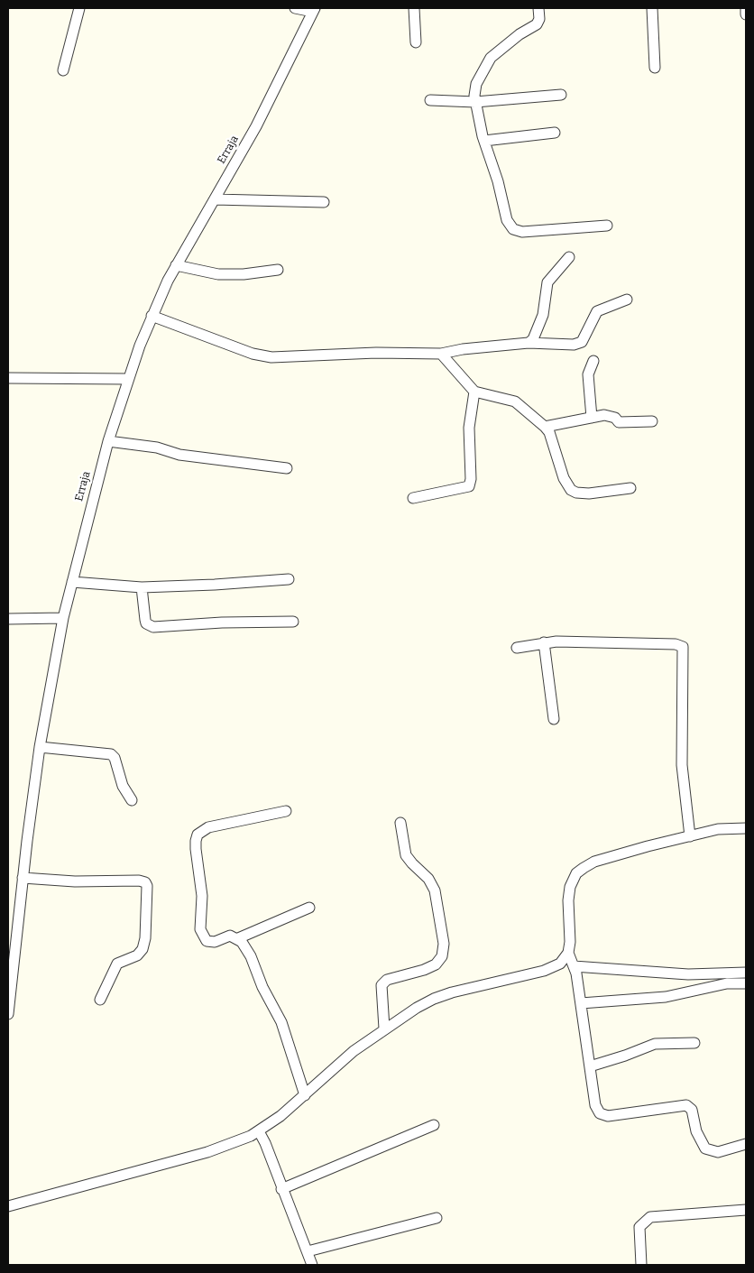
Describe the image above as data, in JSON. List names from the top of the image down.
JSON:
{
  "streets": {
    "street": ["Erraja"]
  }
}
